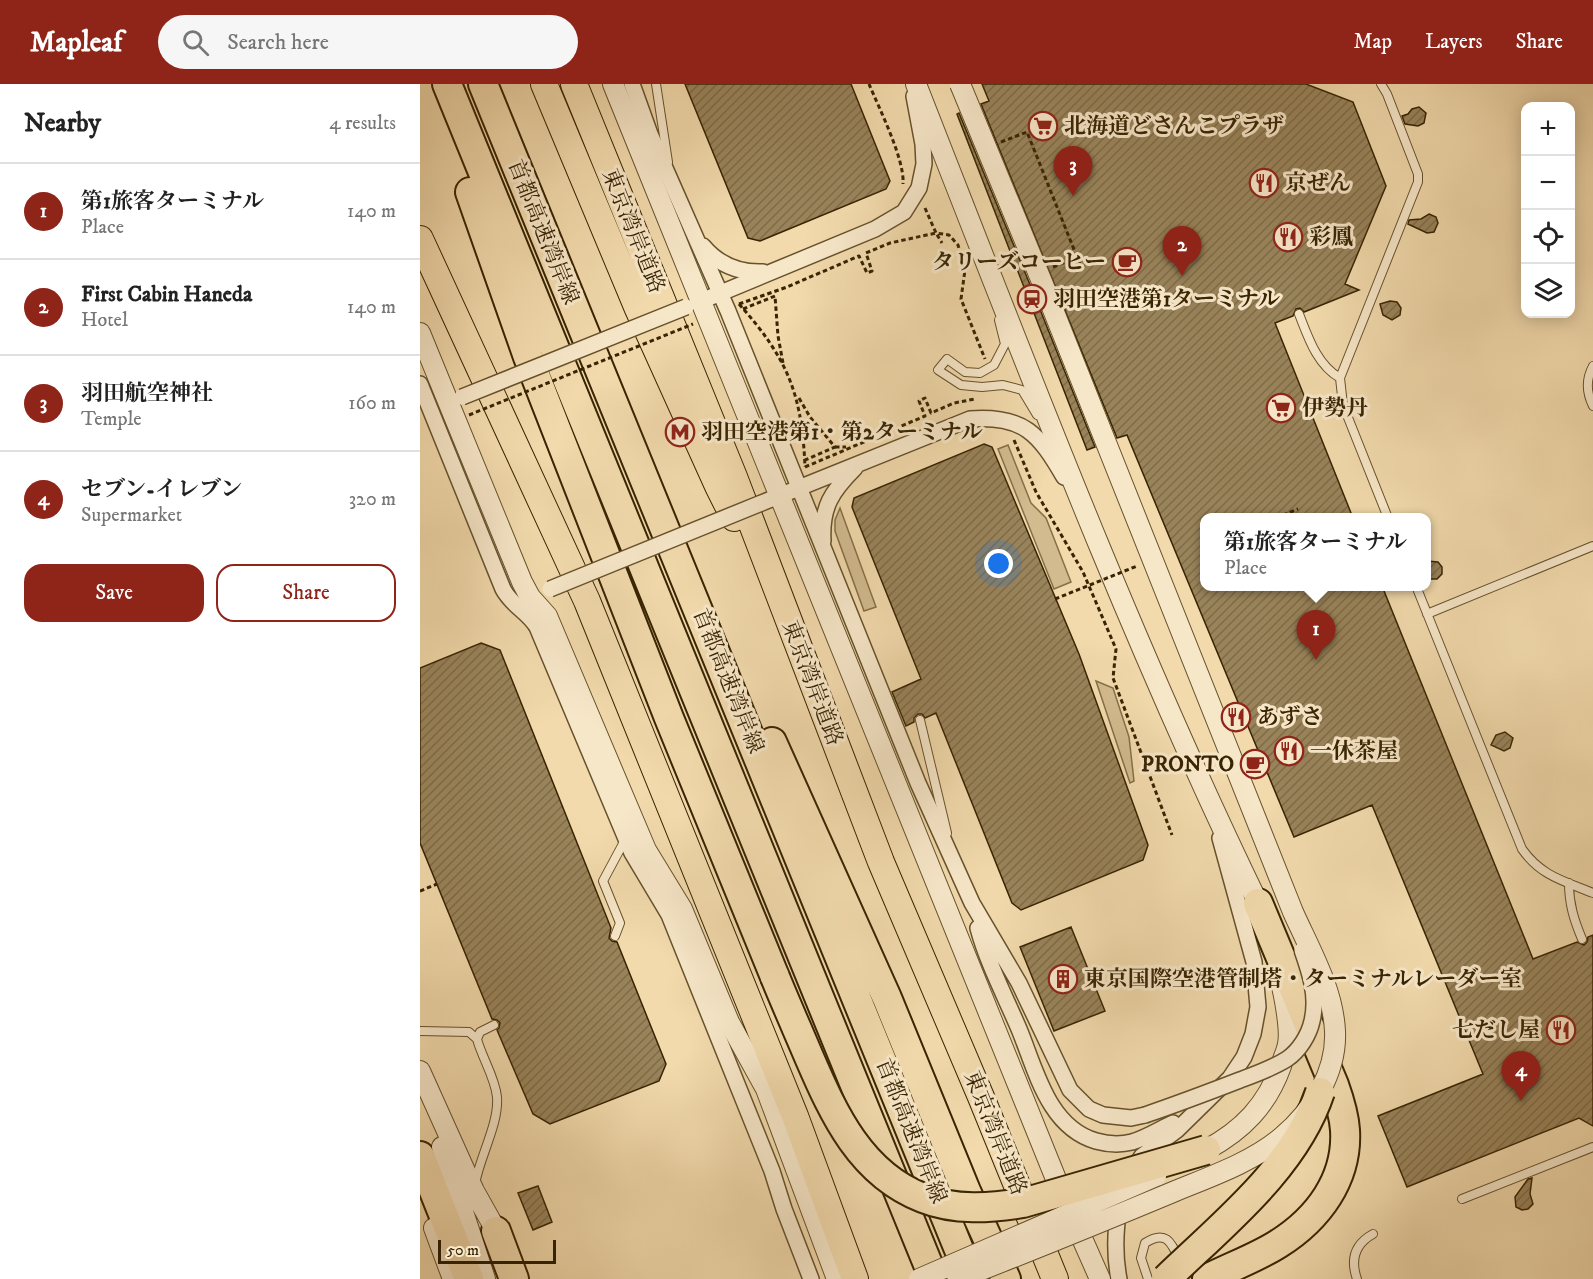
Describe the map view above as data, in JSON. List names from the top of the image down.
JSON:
{
  "streets": {
    "highway": ["東京湾岸道路", "首都高速湾岸線"]
  },
  "places": {
    "supermarket": ["北海道どさんこプラザ", "伊勢丹"],
    "restaurant": [
      "京ぜん",
      "彩鳳",
      "あずさ",
      "一休茶屋",
      "七だし屋"
    ],
    "cafe": ["タリーズコーヒー", "PRONTO"],
    "station": ["羽田空港第1ターミナル"],
    "metro station": ["羽田空港第1・第2ターミナル"],
    "building": ["東京国際空港管制塔・ターミナルレーダー室"]
  },
  "scale_bar": "50 m",
  "page": {
    "header": "Mapleaf",
    "search": "Search here",
    "nav": ["Map", "Layers", "Share"],
    "heading": ["Nearby", "4 results"],
    "map_buttons": ["+", "−"],
    "pins": [
      "3",
      "2",
      "1",
      "4"
    ],
    "list": [
      {
        "mark": "1",
        "name": "第1旅客ターミナル",
        "note": "Place",
        "value": "140 m"
      },
      {
        "mark": "2",
        "name": "First Cabin Haneda",
        "note": "Hotel",
        "value": "140 m"
      },
      {
        "mark": "3",
        "name": "羽田航空神社",
        "note": "Temple",
        "value": "160 m"
      },
      {
        "mark": "4",
        "name": "セブン-イレブン",
        "note": "Supermarket",
        "value": "320 m"
      }
    ],
    "popup": ["第1旅客ターミナル", "Place"],
    "buttons": ["Save", "Share"],
    "scale": "50 m"
  }
}
